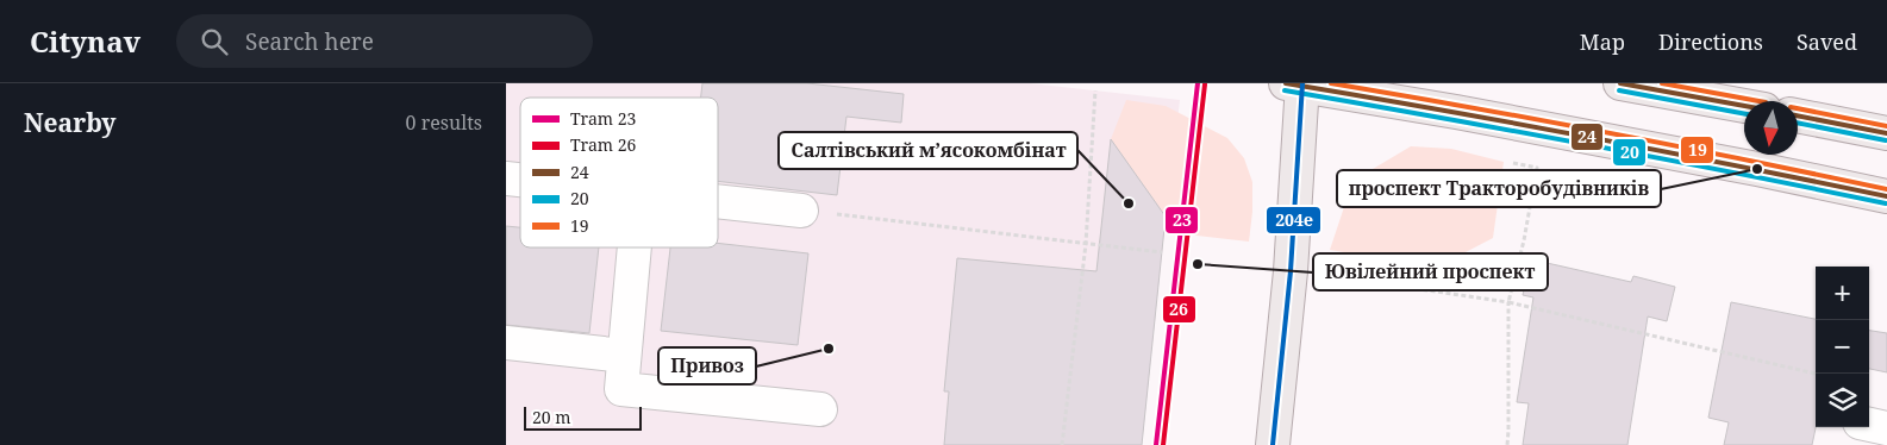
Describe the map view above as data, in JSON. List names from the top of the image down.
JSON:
{
  "places": [
    "проспект Тракторобудівників",
    "Салтівський мʼясокомбінат",
    "Ювілейний проспект",
    "Привоз"
  ],
  "lines": [
    "tram line 23",
    "transit line 24",
    "transit line 19",
    "transit line 204е",
    "tram line 26",
    "transit line 20"
  ],
  "legend": [
    "Tram 23",
    "Tram 26",
    "24",
    "20",
    "19"
  ],
  "scale_bar": "20 m",
  "north": "bottom",
  "page": {
    "header": "Citynav",
    "search": "Search here",
    "nav": ["Map", "Directions", "Saved"],
    "heading": ["Nearby", "0 results"],
    "map_buttons": ["+", "−"],
    "scale": "20 m"
  }
}
